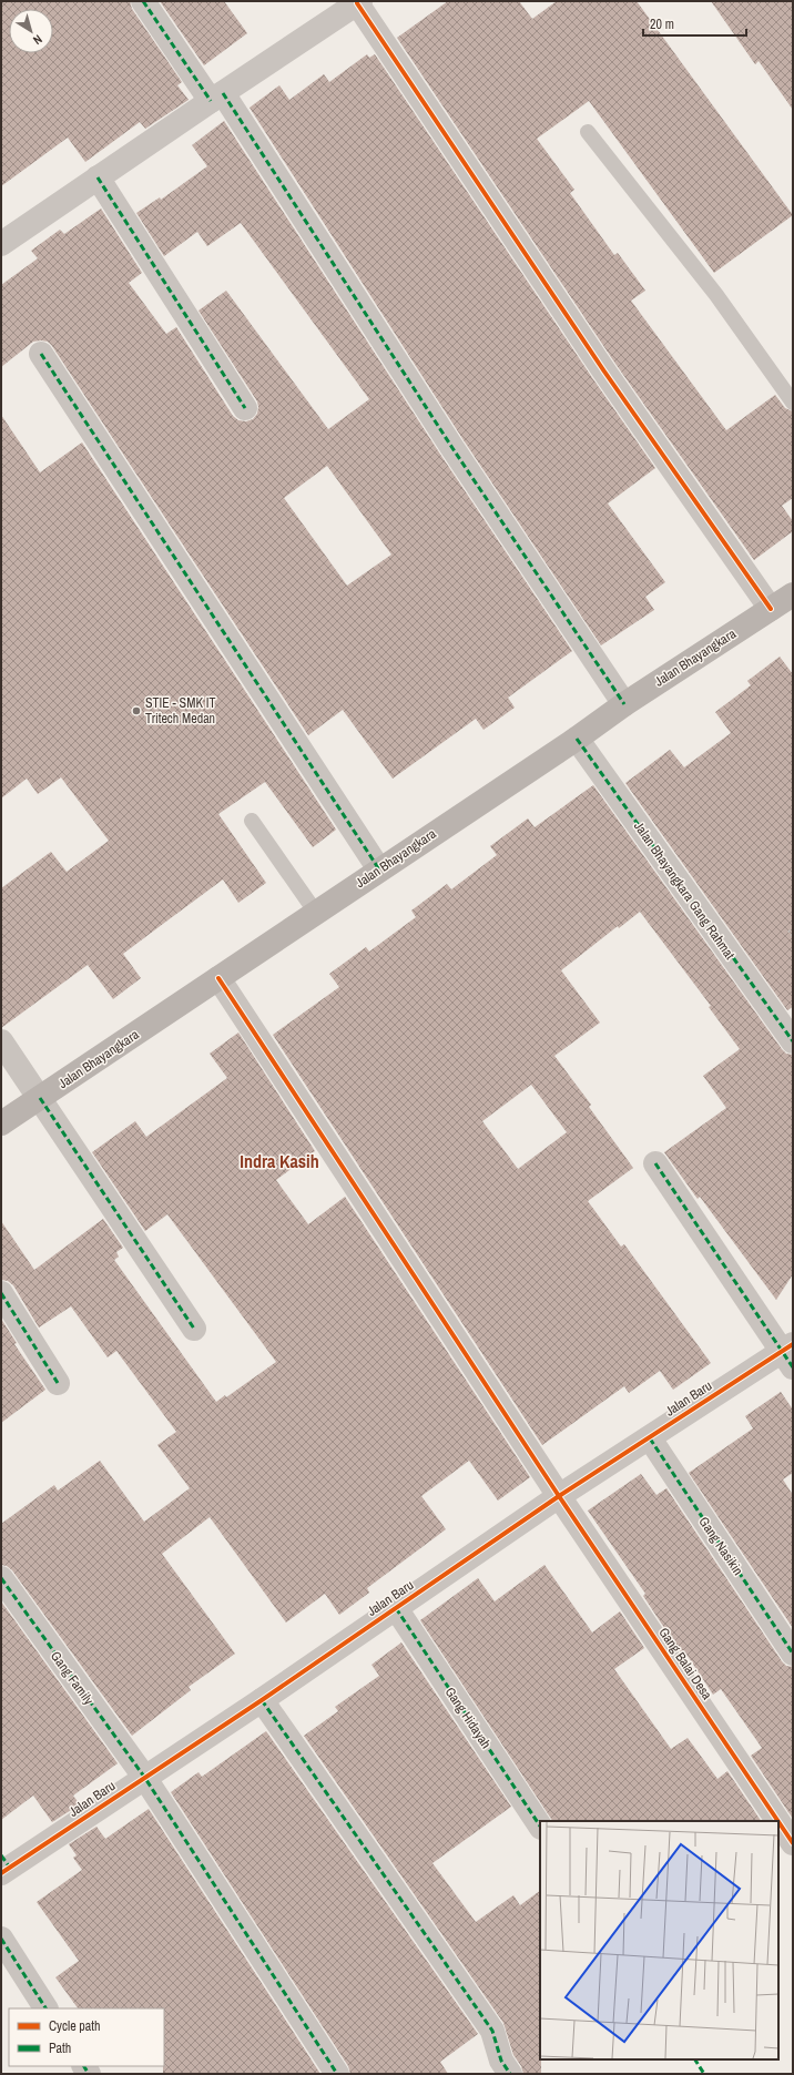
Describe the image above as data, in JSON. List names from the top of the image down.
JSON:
{
  "streets": {
    "main road": ["Jalan Bhayangkara"],
    "street": [
      "Jalan Bhayangkara Gang Rahmat",
      "Jalan Baru",
      "Gang Nasikin",
      "Gang Balai Desa",
      "Gang Family",
      "Gang Hidayah"
    ]
  },
  "crossings": [
    ["Jalan Bhayangkara", "Jalan Bhayangkara Gang Rahmat"],
    ["Jalan Bhayangkara", "Gang Balai Desa"],
    ["Jalan Baru", "Gang Nasikin"],
    ["Jalan Baru", "Gang Balai Desa"],
    ["Jalan Baru", "Gang Family"],
    ["Jalan Baru", "Gang Hidayah"]
  ],
  "districts": ["Indra Kasih"],
  "places": ["STIE - SMK IT Tritech Medan"],
  "legend": ["Cycle path", "Path"],
  "scale_bar": "20 m",
  "north": "bottom right"
}
